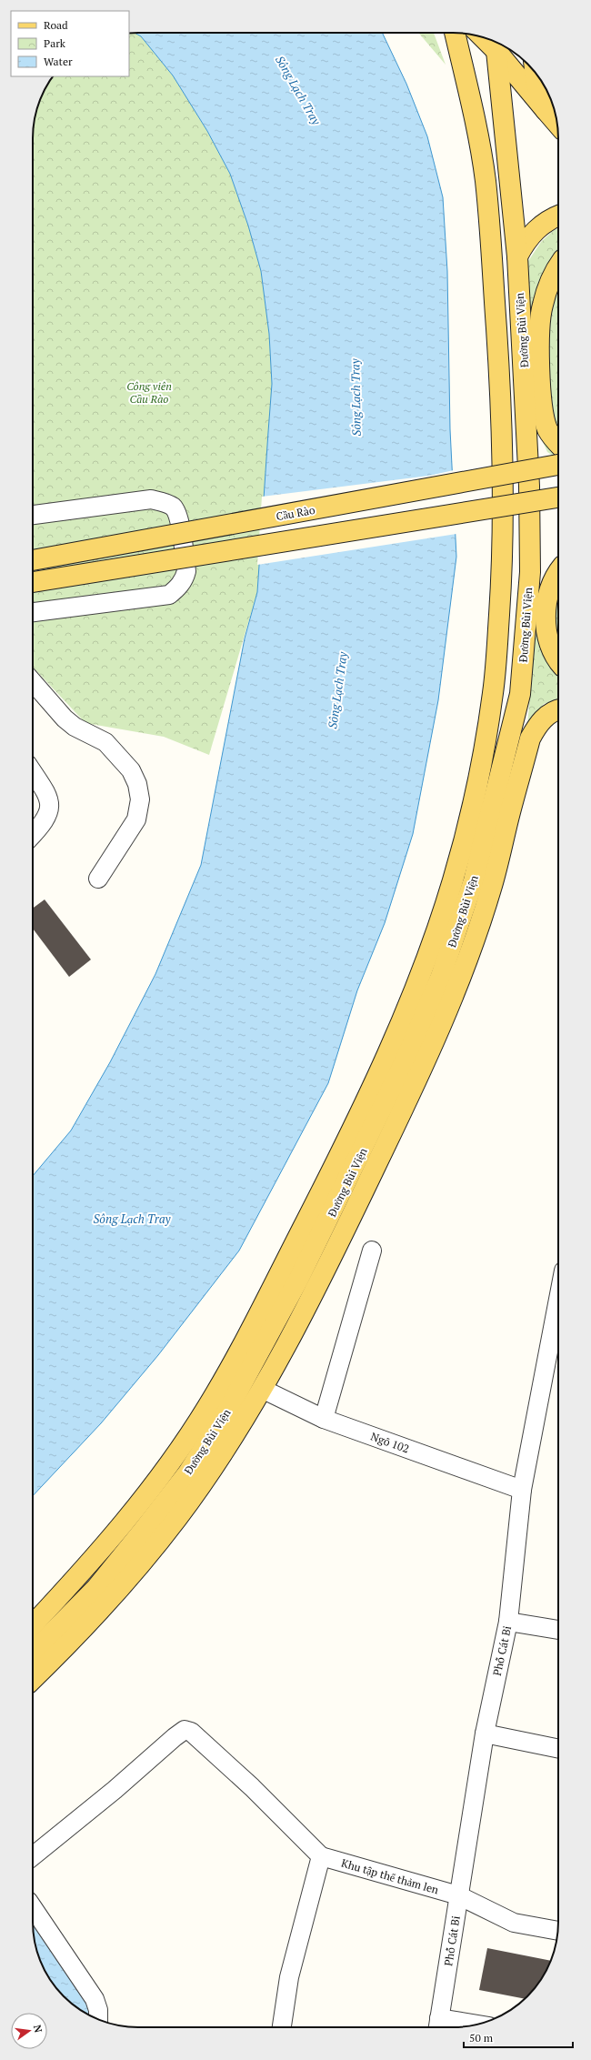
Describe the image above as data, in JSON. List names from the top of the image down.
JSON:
{
  "streets": {
    "main road": ["Đường Bùi Viện", "Cầu Rào"],
    "street": ["Ngõ 102", "Phố Cát Bi", "Khu tập thể thảm len"]
  },
  "crossings": [
    ["Đường Bùi Viện", "Ngõ 102"],
    ["Ngõ 102", "Phố Cát Bi"],
    ["Phố Cát Bi", "Khu tập thể thảm len"]
  ],
  "water": ["Sông Lạch Tray"],
  "parks": ["Công viên Cầu Rào"],
  "legend": ["Road", "Park", "Water"],
  "scale_bar": "50 m",
  "north": "right"
}
